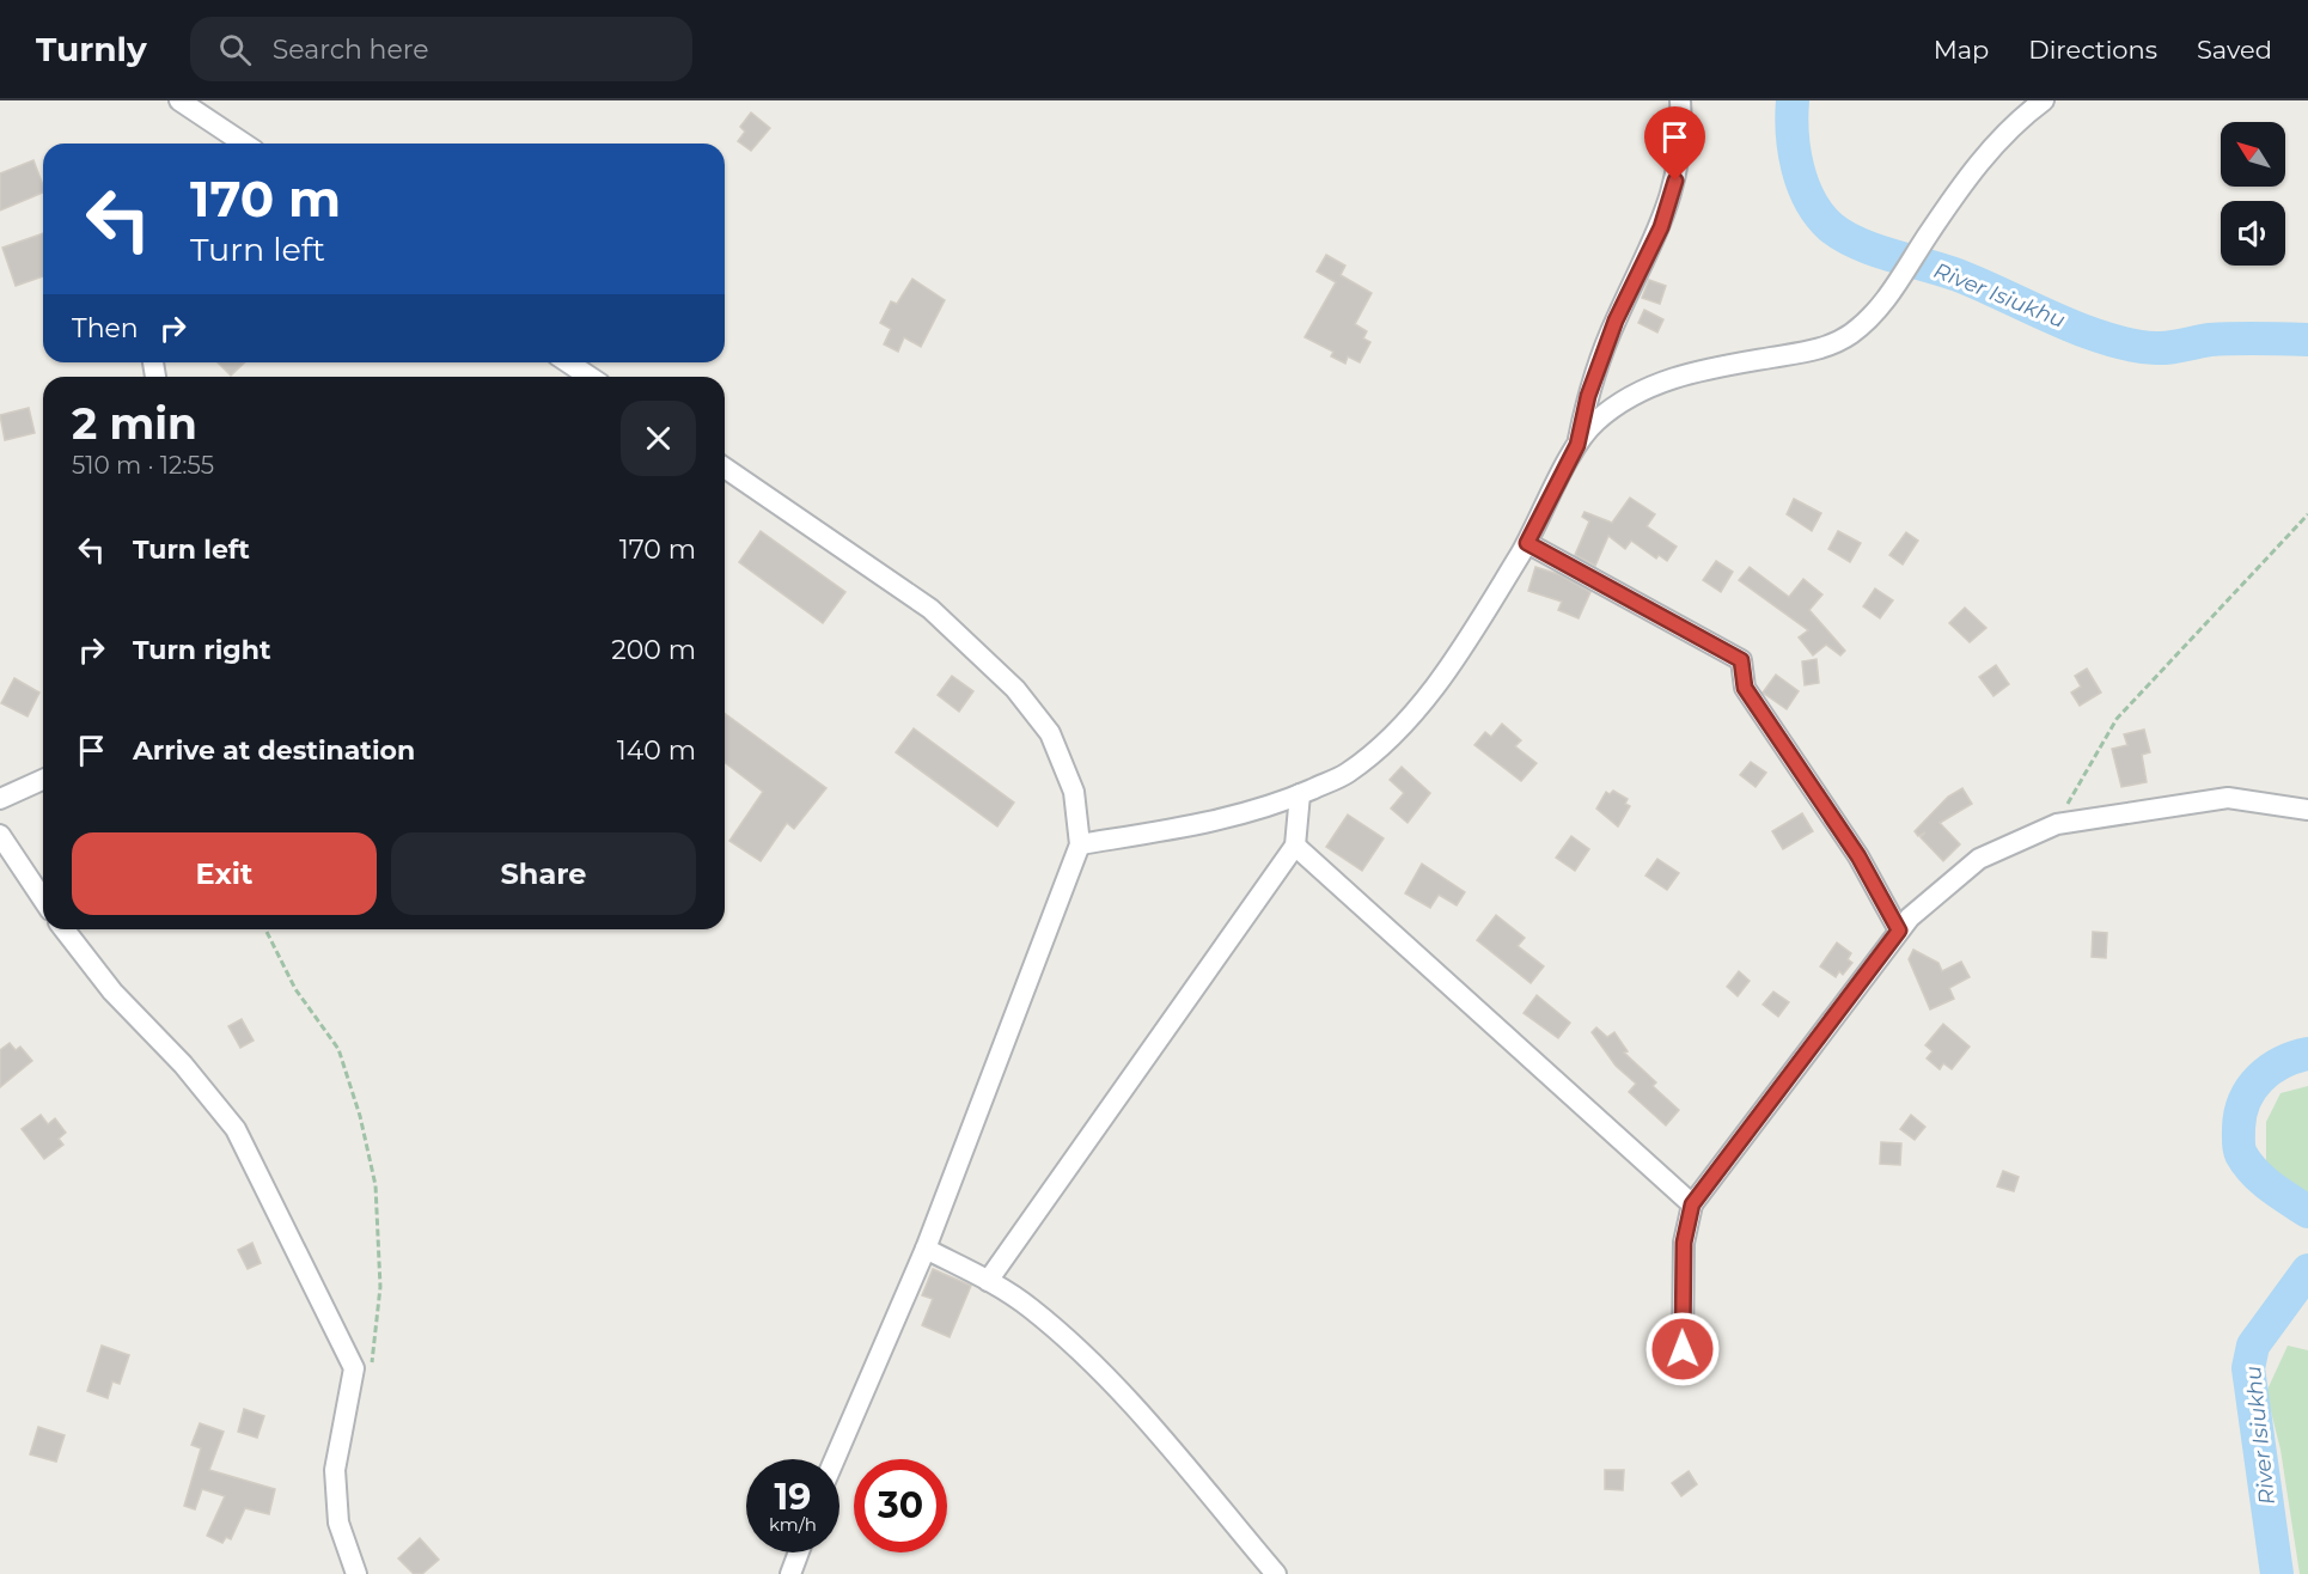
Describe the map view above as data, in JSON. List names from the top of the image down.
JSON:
{
  "water": ["River Isiukhu"],
  "north": "top left",
  "page": {
    "header": "Turnly",
    "search": "Search here",
    "nav": ["Map", "Directions", "Saved"],
    "turn": ["170 m", "Turn left"],
    "then": "Then",
    "heading": ["2 min", "510 m · 12:55"],
    "list": [
      {
        "name": "Turn left",
        "value": "170 m"
      },
      {
        "name": "Turn right",
        "value": "200 m"
      },
      {
        "name": "Arrive at destination",
        "value": "140 m"
      }
    ],
    "buttons": ["Exit", "Share"],
    "speed": "19 km/h",
    "limit": "30"
  }
}
